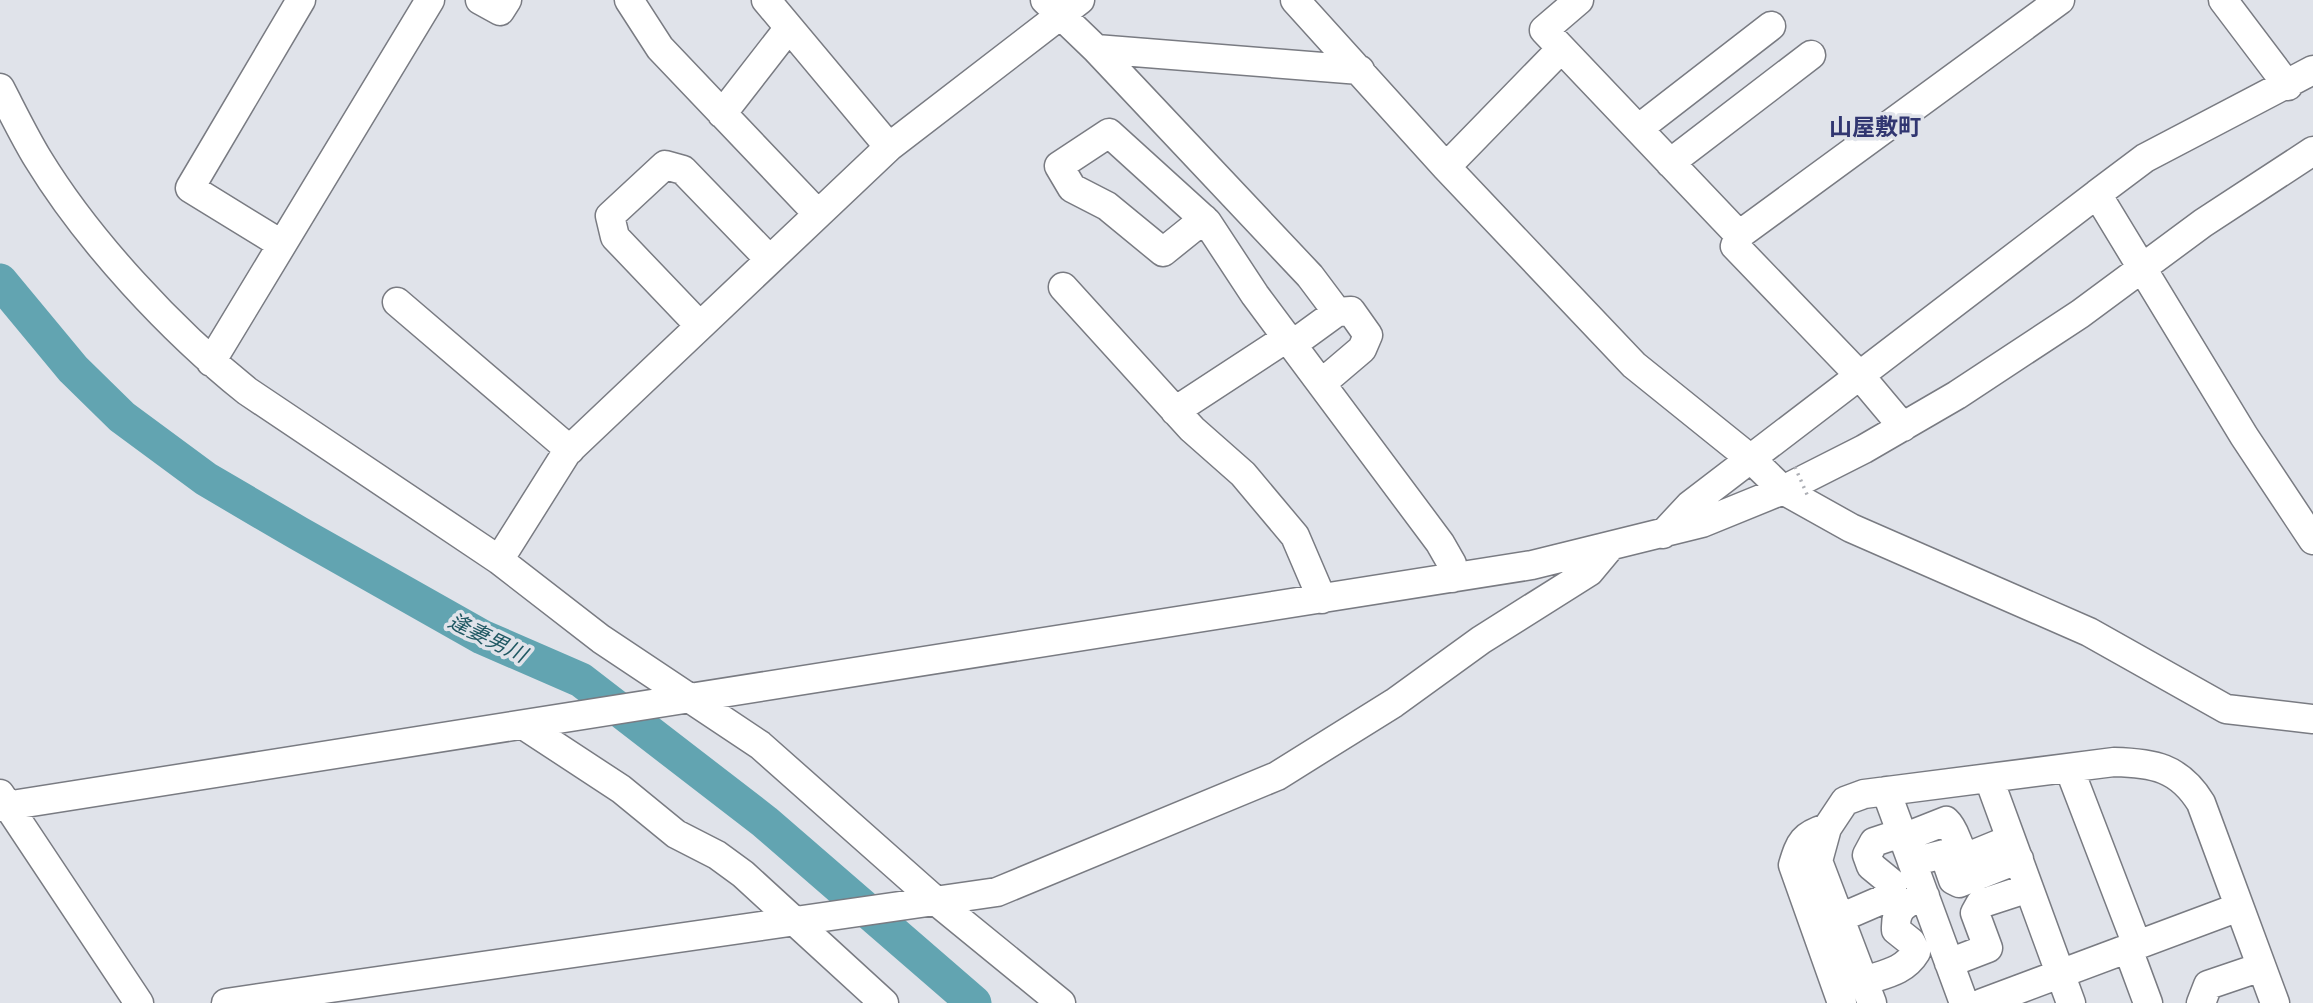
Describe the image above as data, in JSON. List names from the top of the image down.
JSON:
{
  "districts": ["山屋敷町"],
  "water": ["逢妻男川"]
}
